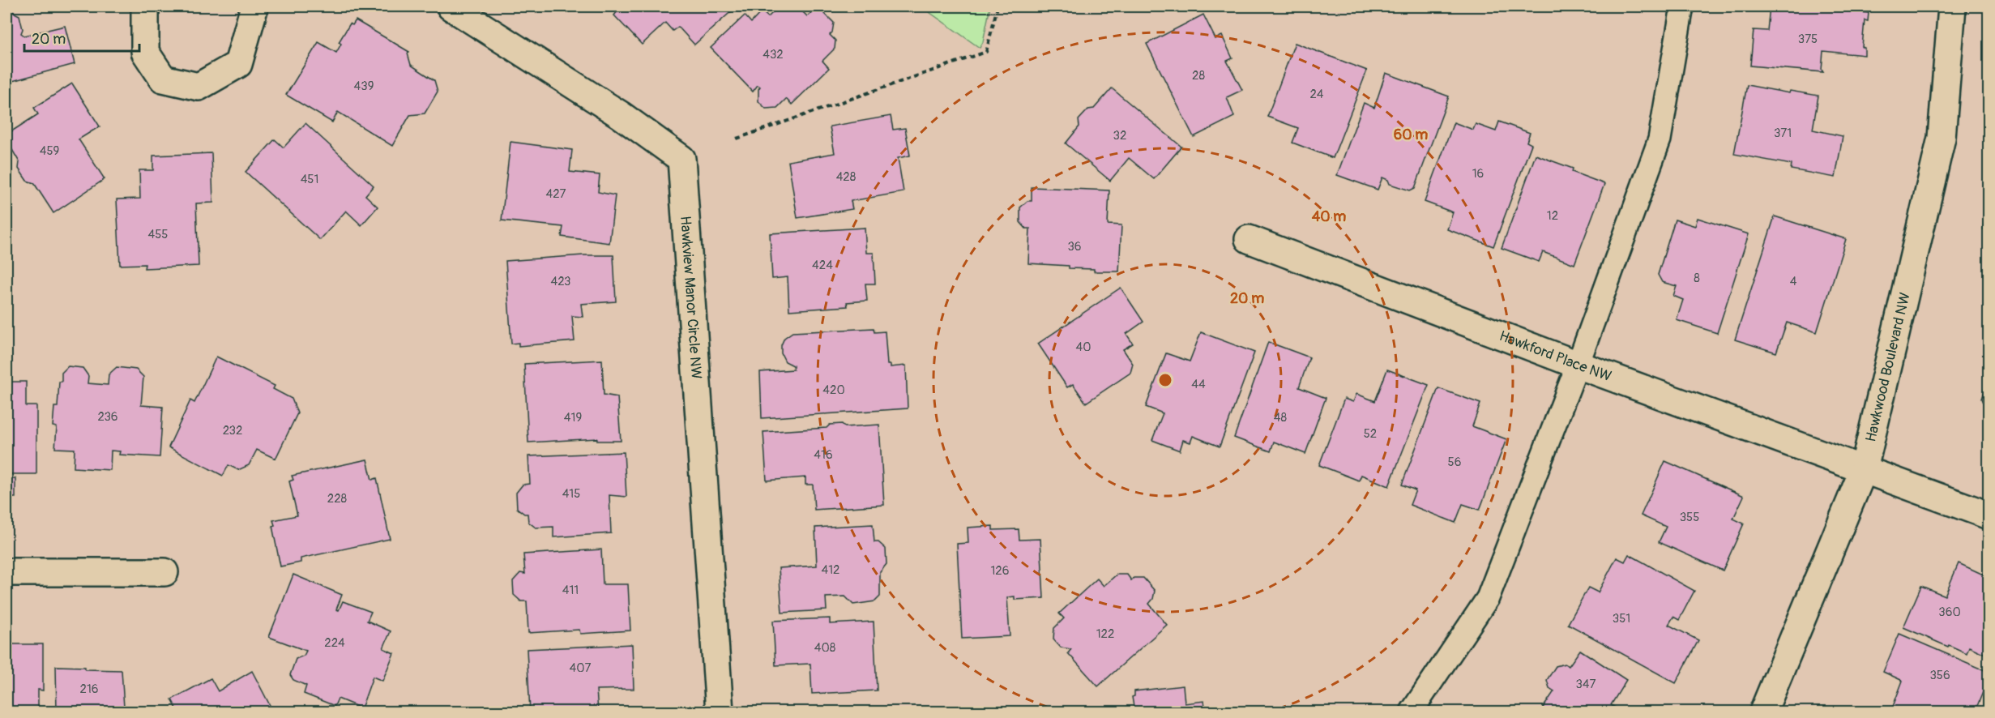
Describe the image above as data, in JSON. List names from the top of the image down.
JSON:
{
  "streets": {
    "street": ["Hawkview Manor Circle NW", "Hawkford Place NW", "Hawkwood Boulevard NW"]
  },
  "crossings": [
    ["Hawkford Place NW", "Hawkwood Boulevard NW"]
  ],
  "house_numbers": [
    "375",
    "432",
    "28",
    "439",
    "24",
    "371",
    "32",
    "459",
    "16",
    "428",
    "451",
    "427",
    "12",
    "455",
    "36",
    "424",
    "8",
    "423",
    "4",
    "40",
    "44",
    "420",
    "236",
    "419",
    "48",
    "232",
    "52",
    "416",
    "56",
    "415",
    "228",
    "355",
    "412",
    "126",
    "411",
    "360",
    "351",
    "122",
    "224",
    "408",
    "407",
    "356",
    "347",
    "216"
  ],
  "scale_bar": "20 m",
  "rings": ["60 m", "40 m", "20 m"]
}
